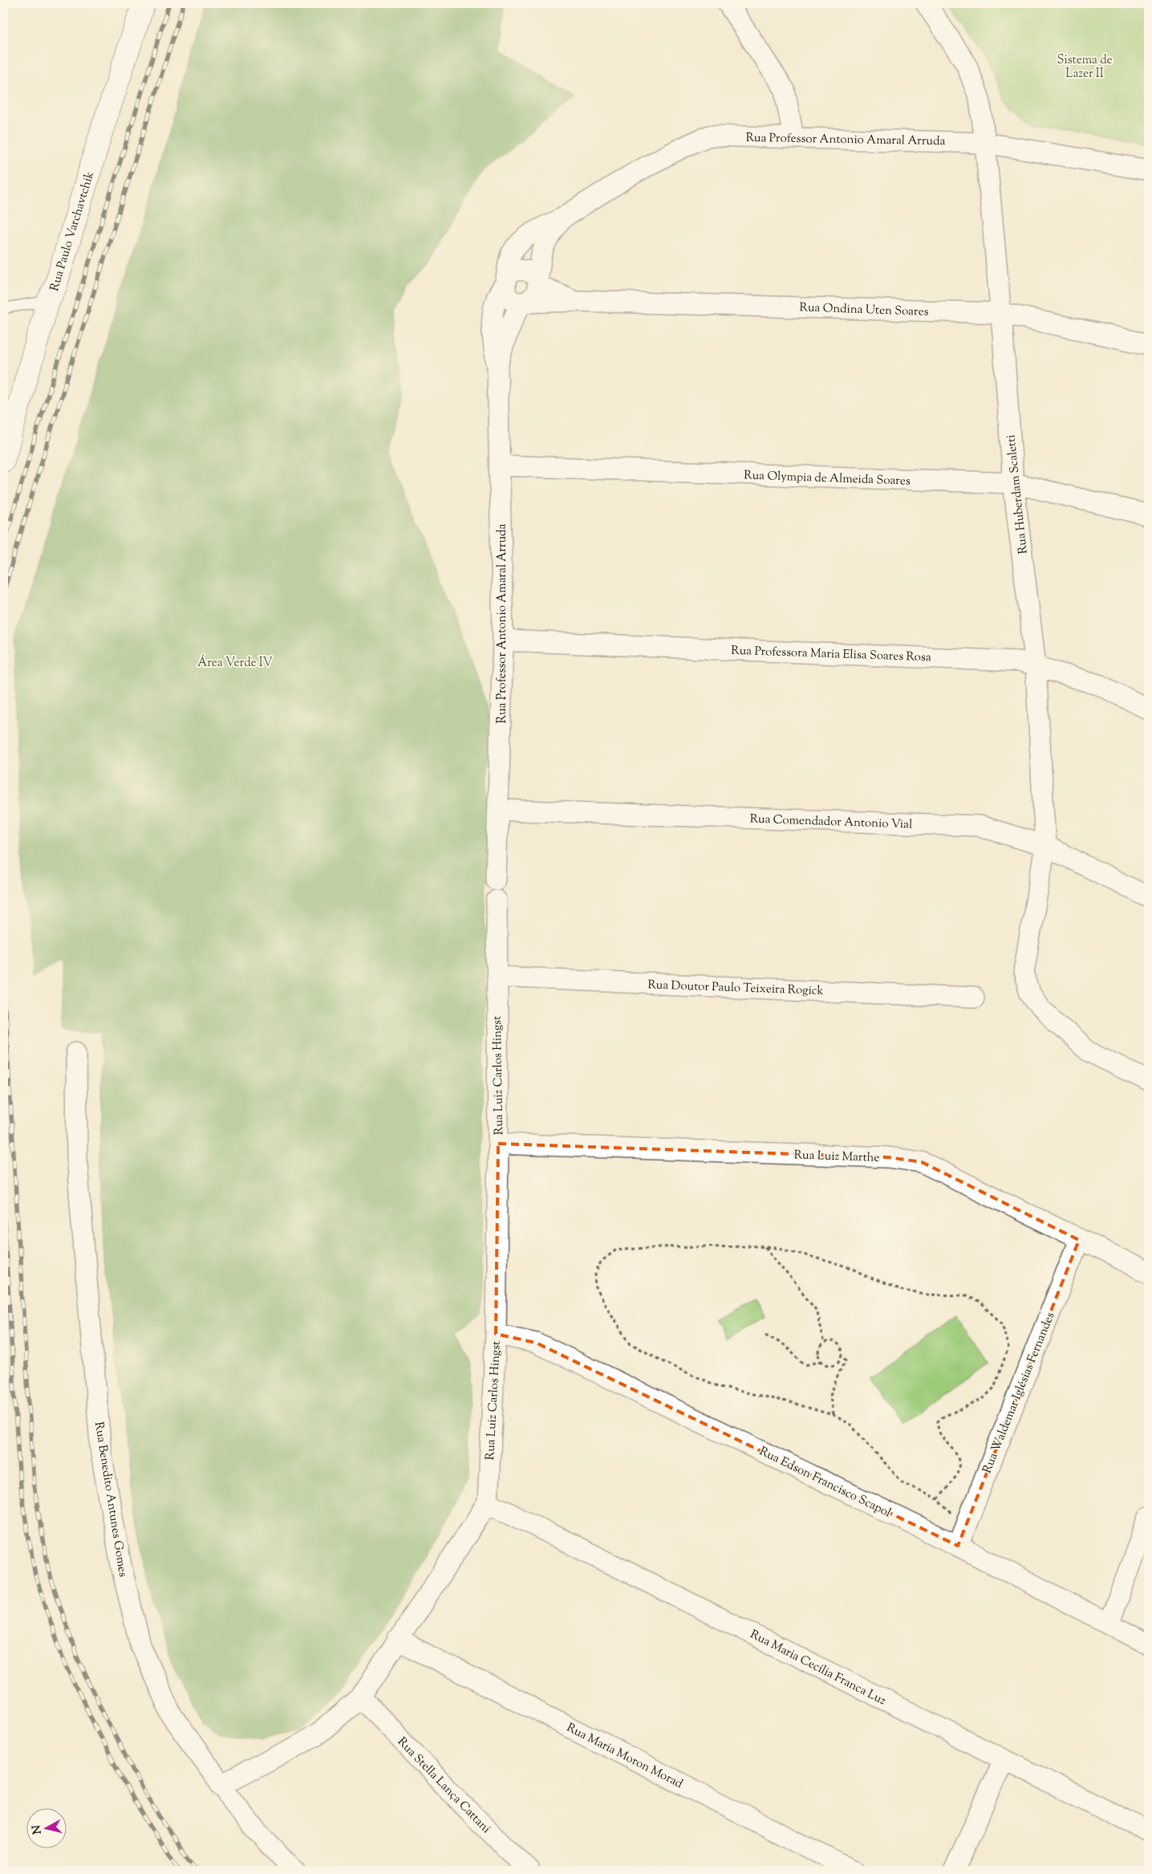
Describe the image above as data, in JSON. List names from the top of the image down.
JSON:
{
  "streets": {
    "street": [
      "Rua Professor Antonio Amaral Arruda",
      "Rua Paulo Varchavtchik",
      "Rua Ondina Uten Soares",
      "Rua Olympia de Almeida Soares",
      "Rua Huberdam Scaletti",
      "Rua Professora Maria Elisa Soares Rosa",
      "Rua Comendador Antonio Vial",
      "Rua Doutor Paulo Teixeira Rogick",
      "Rua Luiz Carlos Hingst",
      "Rua Luiz Marthe",
      "Rua Waldemar Iglésias Fernandes",
      "Rua Edson Francisco Scapol",
      "Rua Benedito Antunes Gomes",
      "Rua Maria Cecília Franca Luz",
      "Rua Maria Moron Morad",
      "Rua Stella Lança Cattani"
    ]
  },
  "crossings": [
    ["Rua Professor Antonio Amaral Arruda", "Rua Olympia de Almeida Soares"],
    ["Rua Professor Antonio Amaral Arruda", "Rua Huberdam Scaletti"],
    ["Rua Professor Antonio Amaral Arruda", "Rua Professora Maria Elisa Soares Rosa"],
    ["Rua Professor Antonio Amaral Arruda", "Rua Comendador Antonio Vial"],
    ["Rua Ondina Uten Soares", "Rua Huberdam Scaletti"],
    ["Rua Olympia de Almeida Soares", "Rua Huberdam Scaletti"],
    ["Rua Huberdam Scaletti", "Rua Professora Maria Elisa Soares Rosa"],
    ["Rua Huberdam Scaletti", "Rua Comendador Antonio Vial"],
    ["Rua Doutor Paulo Teixeira Rogick", "Rua Luiz Carlos Hingst"],
    ["Rua Luiz Carlos Hingst", "Rua Luiz Marthe"],
    ["Rua Luiz Carlos Hingst", "Rua Edson Francisco Scapol"],
    ["Rua Luiz Carlos Hingst", "Rua Maria Cecília Franca Luz"],
    ["Rua Luiz Marthe", "Rua Waldemar Iglésias Fernandes"],
    ["Rua Waldemar Iglésias Fernandes", "Rua Edson Francisco Scapol"]
  ],
  "parks": ["Sistema de Lazer II", "Área Verde IV"],
  "north": "left"
}
